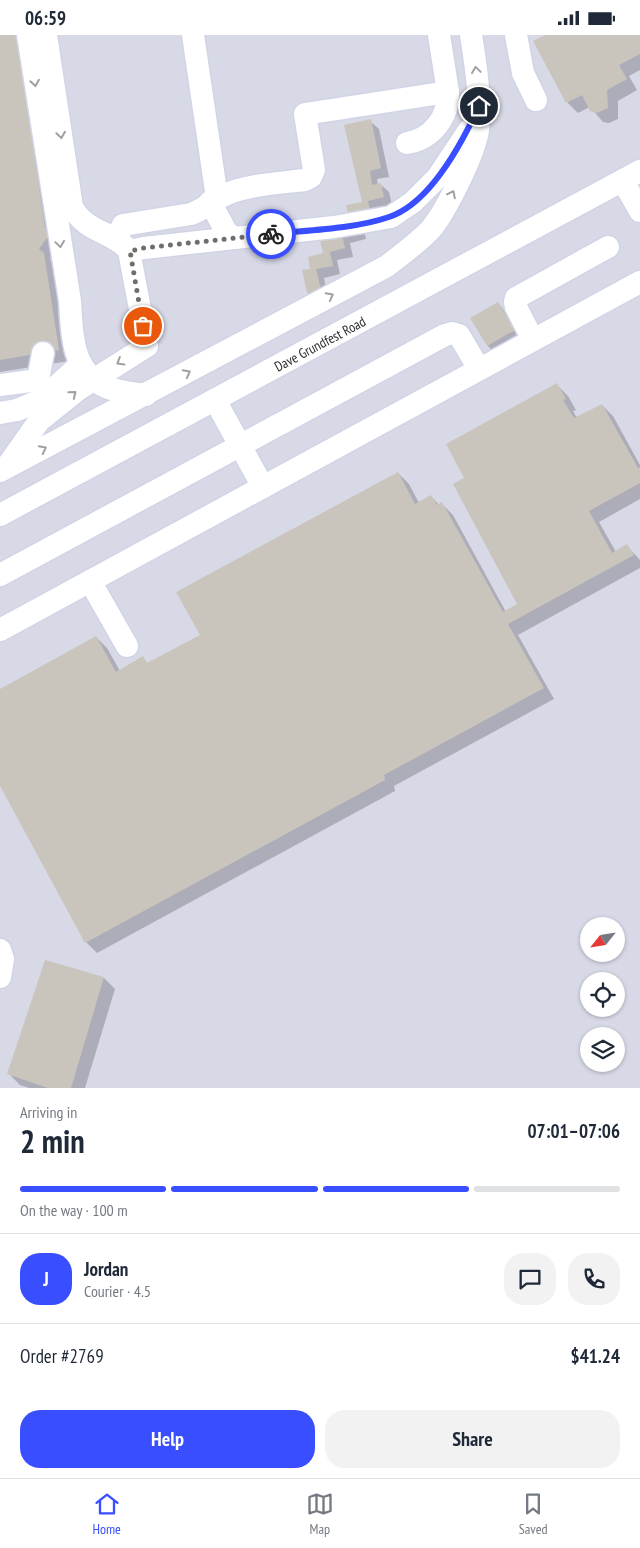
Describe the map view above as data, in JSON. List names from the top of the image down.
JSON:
{
  "streets": {
    "street": ["Dave Grundfest Road"]
  },
  "north": "bottom left",
  "page": {
    "status": "06:59",
    "heading": ["2 min", "Arriving in", "07:01–07:06"],
    "panel": [
      "Jordan",
      "Courier · 4.5",
      "Order #2769",
      "$41.24"
    ],
    "bar": "On the way · 100 m",
    "round": "J",
    "buttons": ["Help", "Share"],
    "tabs": ["Home", "Map", "Saved"]
  }
}
